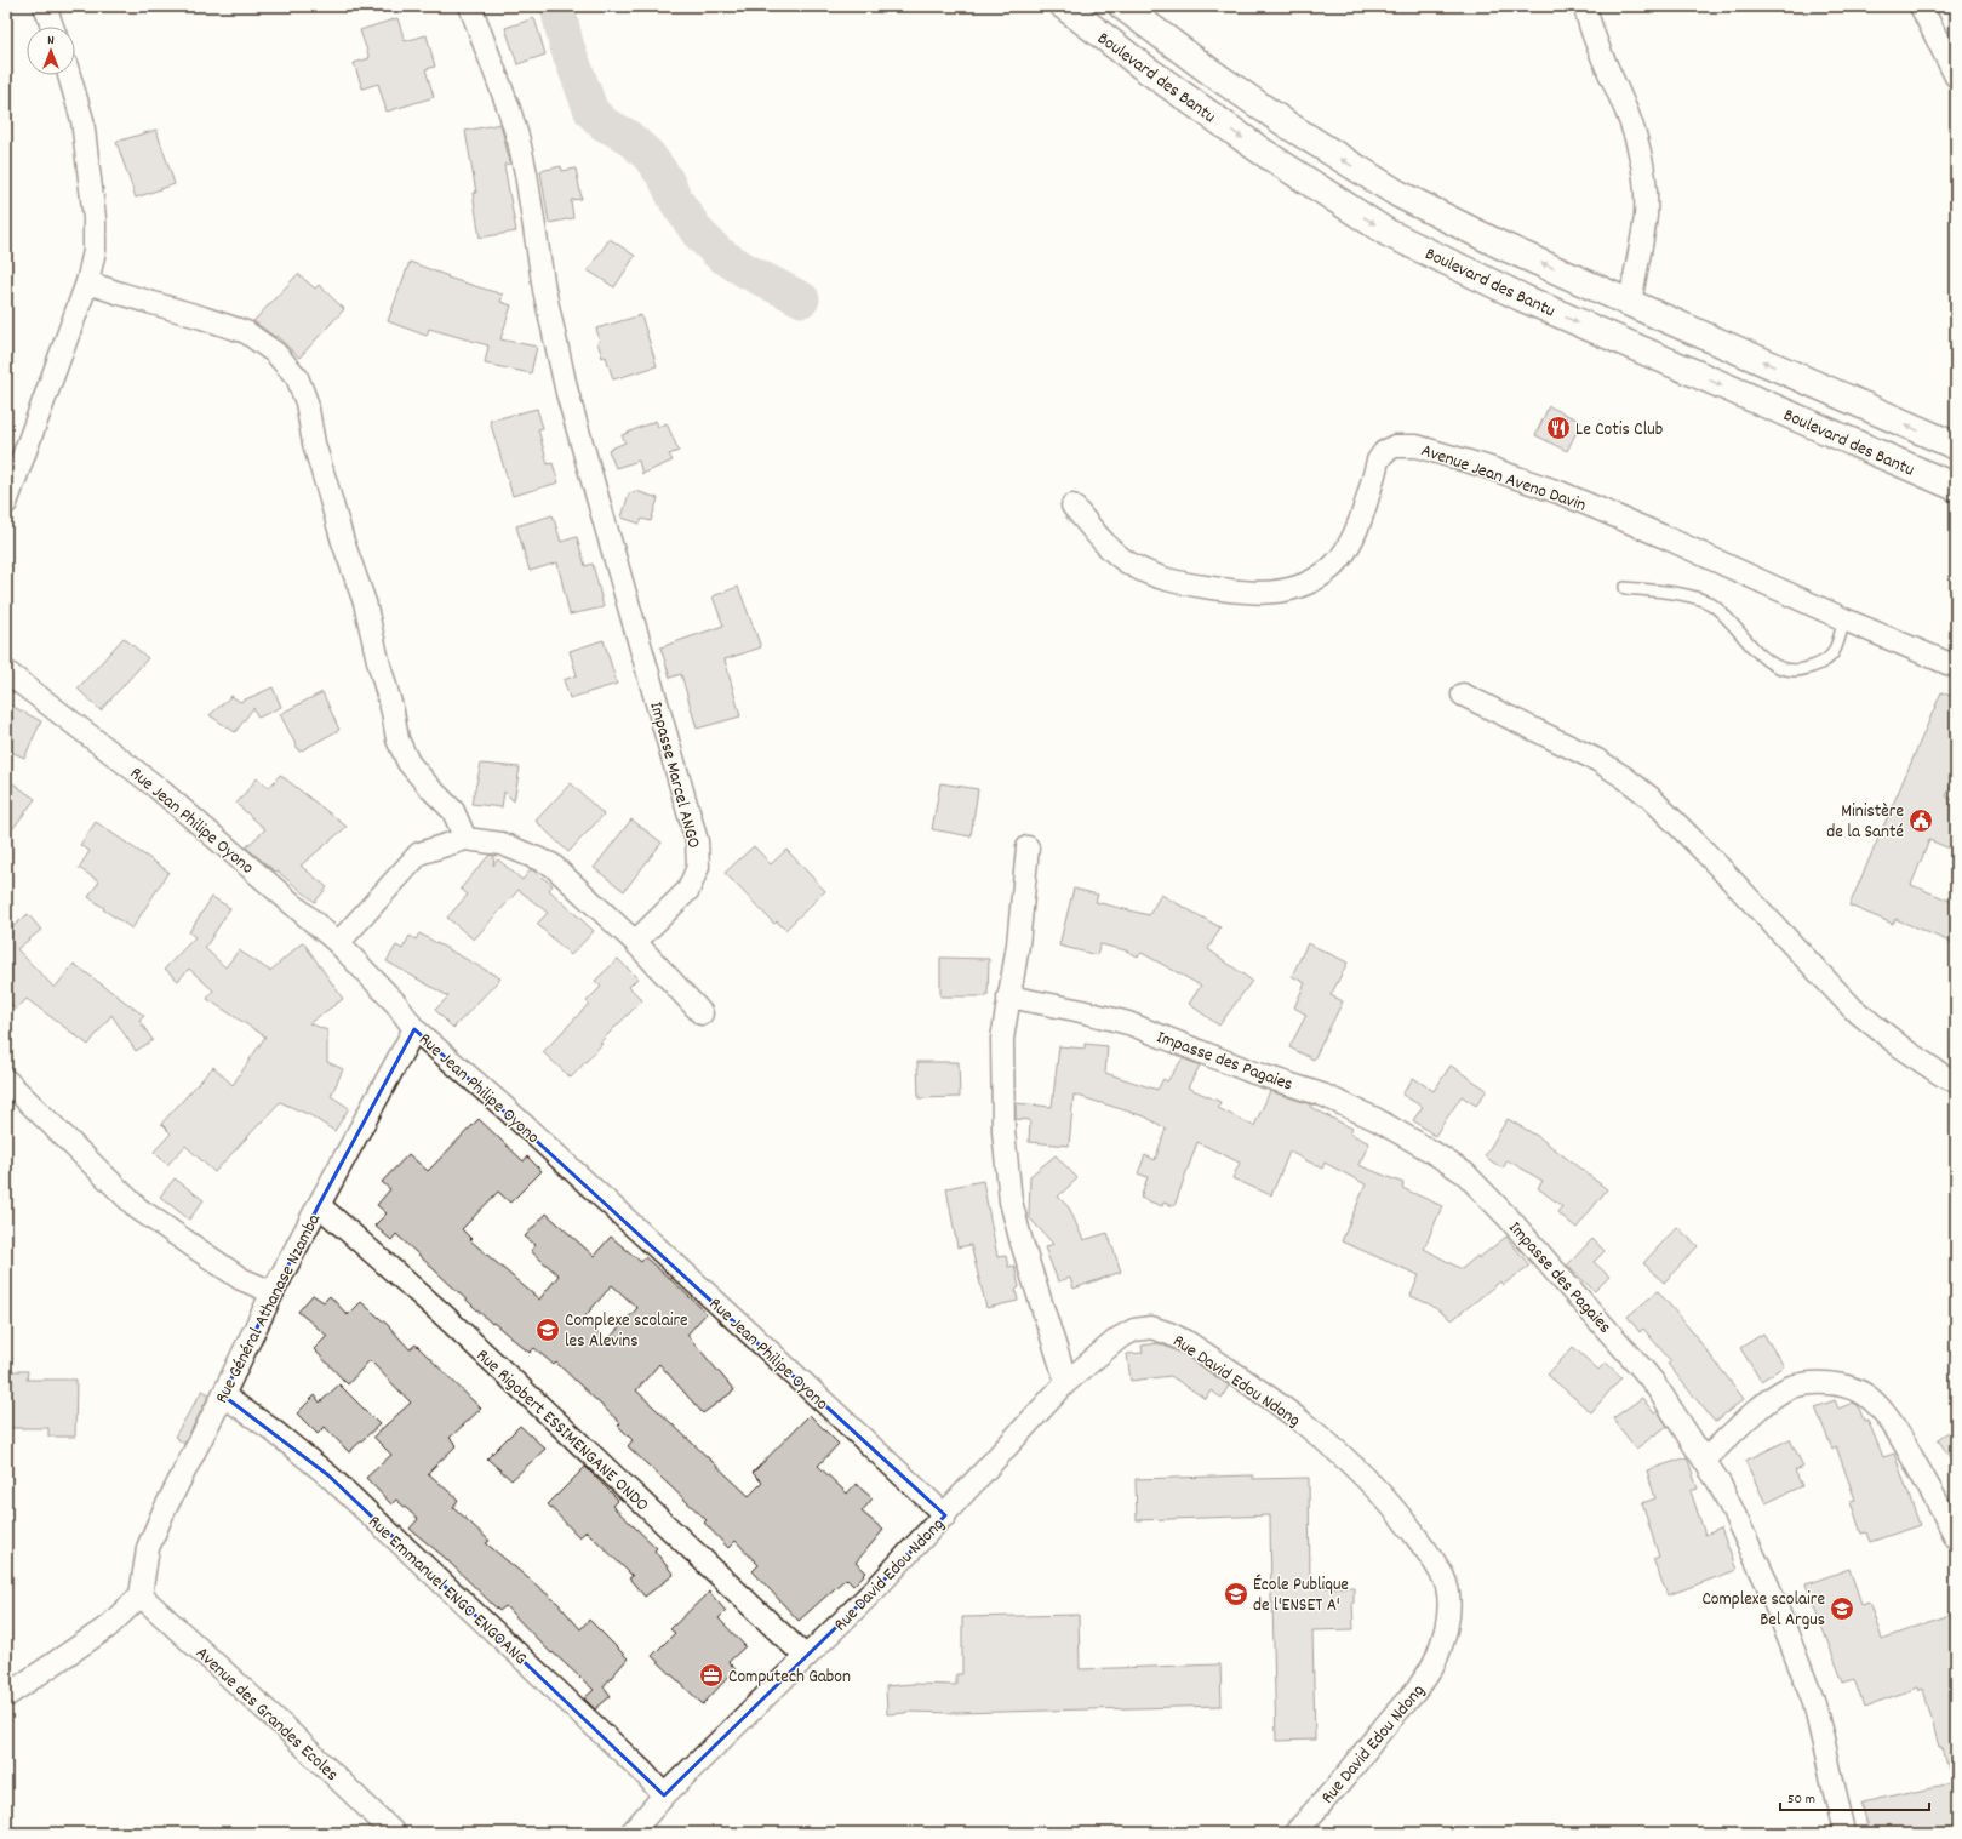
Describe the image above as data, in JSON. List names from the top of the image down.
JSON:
{
  "streets": {
    "highway": ["Boulevard des Bantu"],
    "street": [
      "Avenue Jean Aveno Davin",
      "Impasse Marcel ANGO",
      "Rue Jean Philipe Oyono",
      "Impasse des Pagaies",
      "Rue Général Athanase Nzamba",
      "Rue David Edou Ndong",
      "Rue Rigobert ESSIMENGANE ONDO",
      "Rue Emmanuel ENGO ENGOANG",
      "Avenue des Grandes Ecoles"
    ]
  },
  "crossings": [
    ["Rue Jean Philipe Oyono", "Rue Général Athanase Nzamba"],
    ["Rue Jean Philipe Oyono", "Rue David Edou Ndong"],
    ["Rue Général Athanase Nzamba", "Rue Rigobert ESSIMENGANE ONDO"],
    ["Rue Général Athanase Nzamba", "Rue Emmanuel ENGO ENGOANG"],
    ["Rue Général Athanase Nzamba", "Avenue des Grandes Ecoles"],
    ["Rue David Edou Ndong", "Rue Rigobert ESSIMENGANE ONDO"],
    ["Rue David Edou Ndong", "Rue Emmanuel ENGO ENGOANG"]
  ],
  "places": {
    "restaurant": ["Le Cotis Club"],
    "public building": ["Ministère de la Santé"],
    "school or university": ["Complexe scolaire les Alevins", "École Publique de l'ENSET A'", "Complexe scolaire Bel Argus"],
    "office": ["Computech Gabon"]
  },
  "scale_bar": "50 m",
  "north": "top"
}
